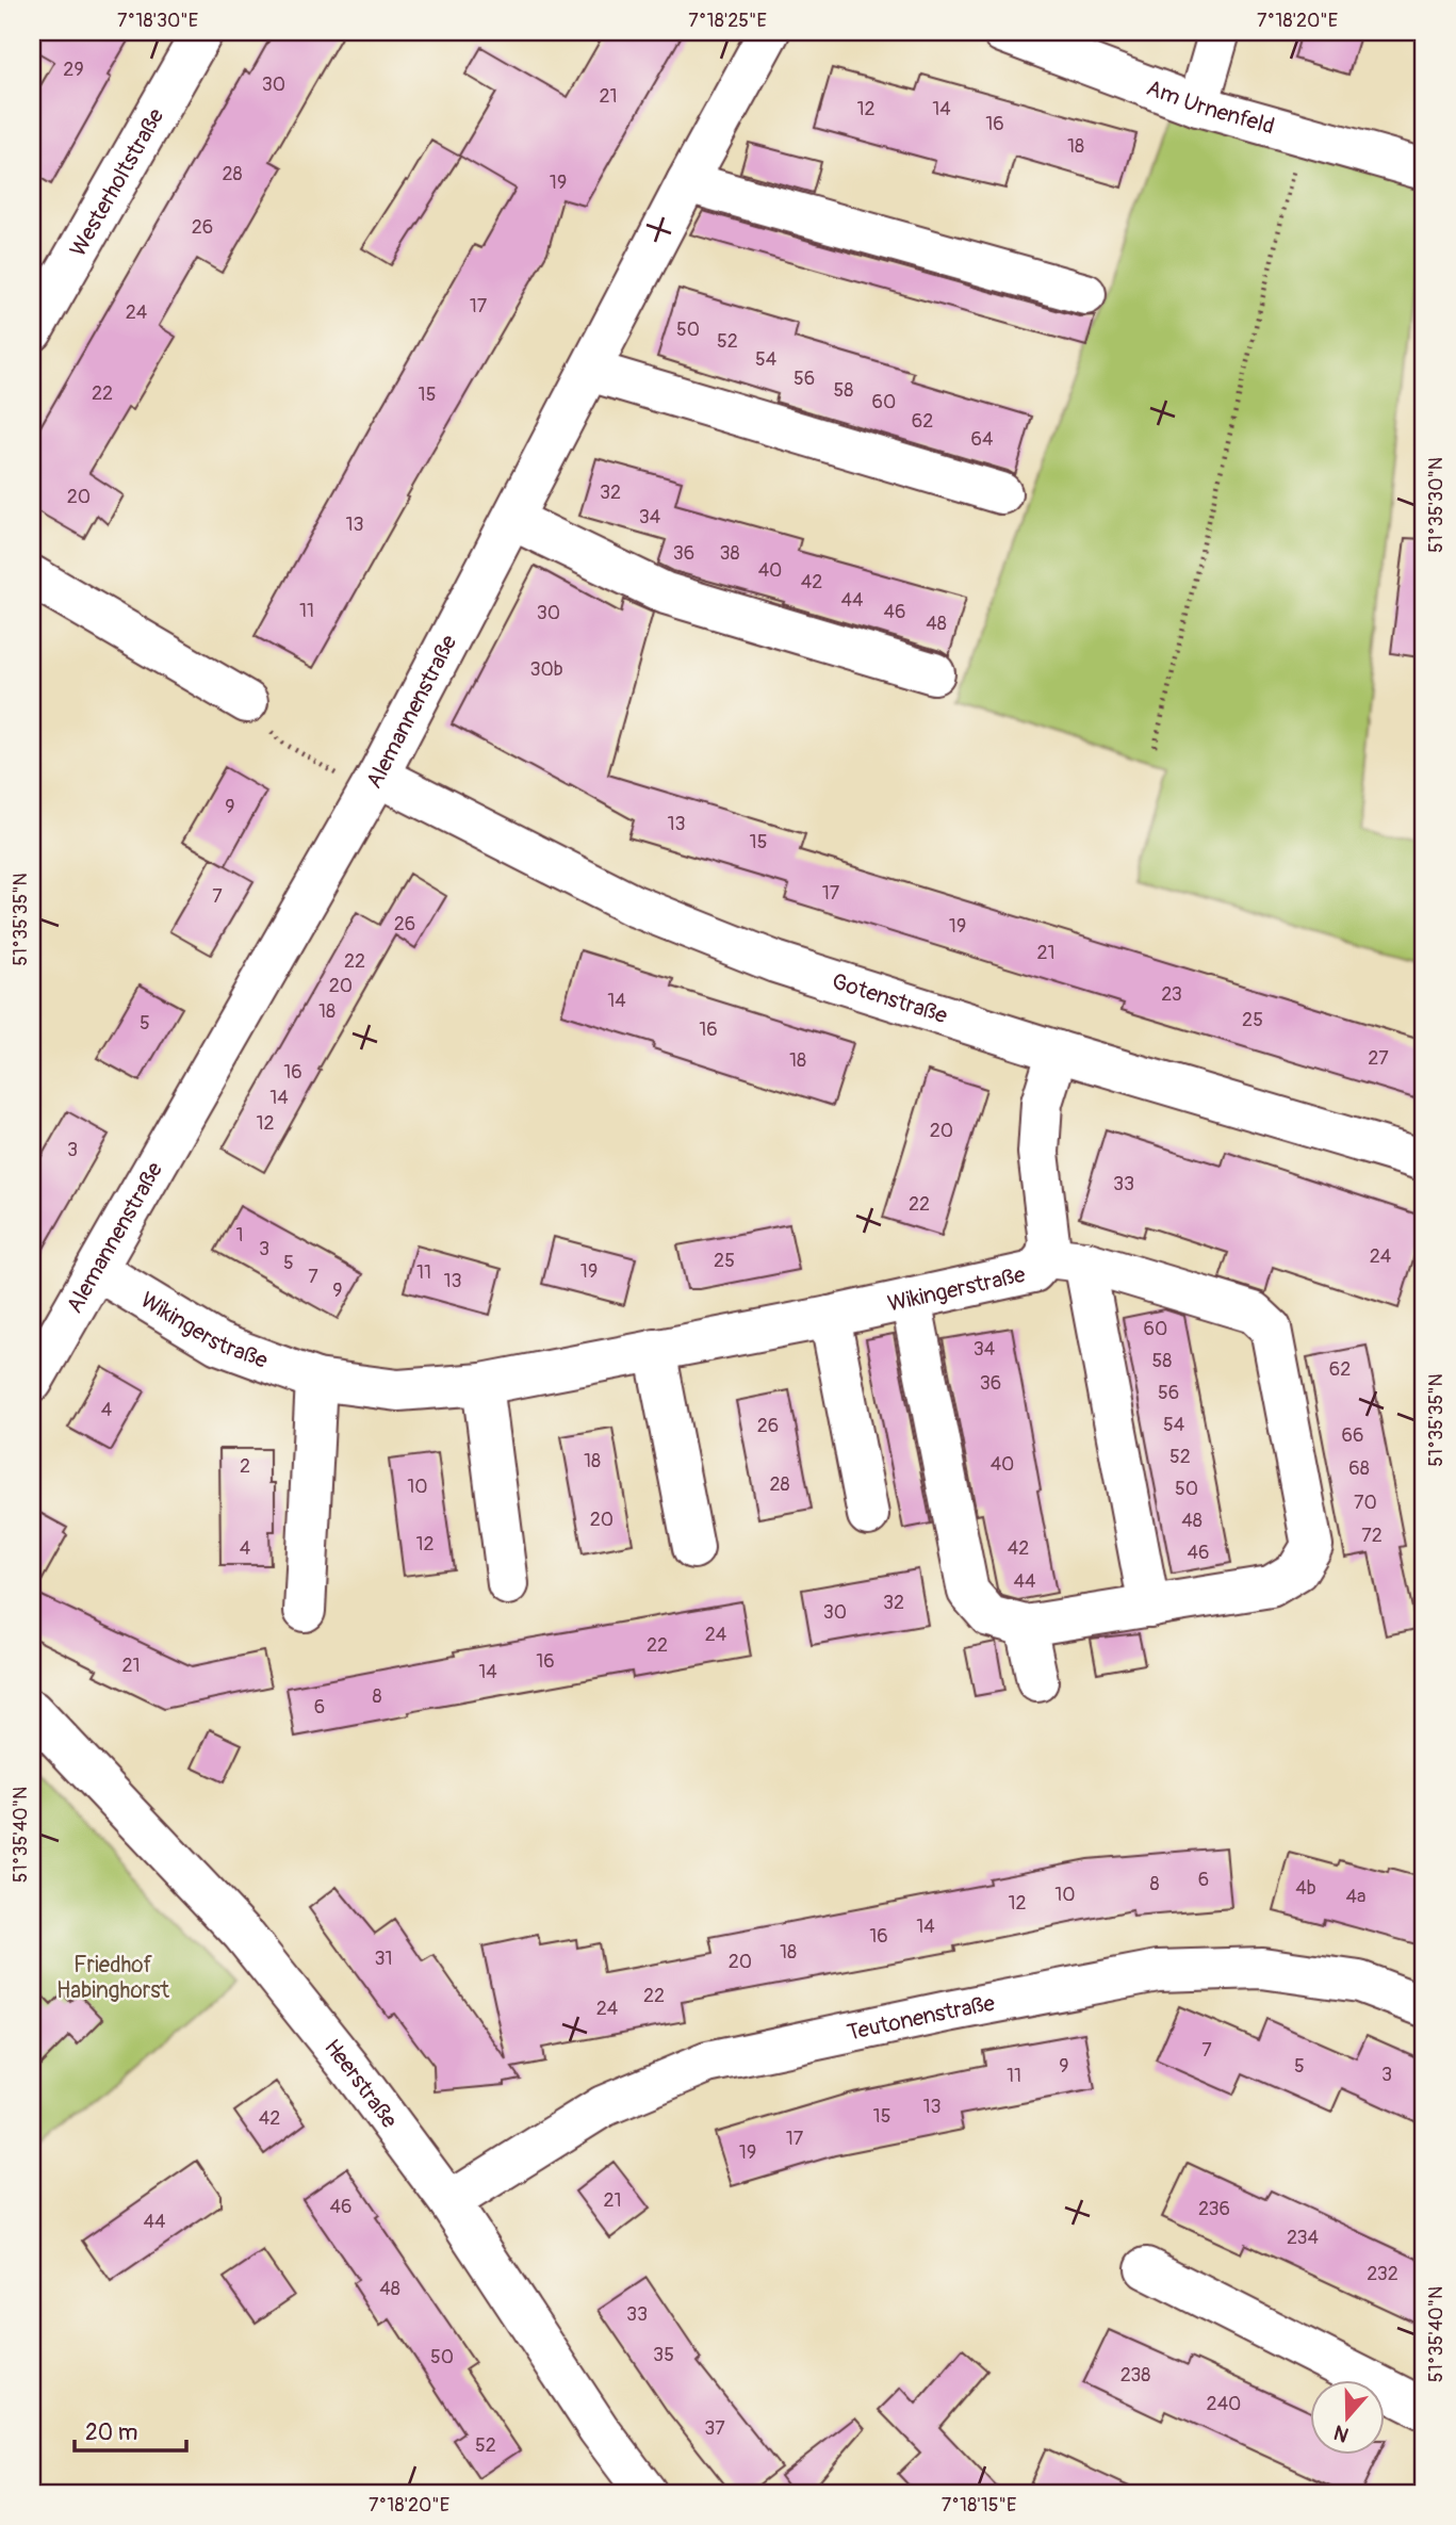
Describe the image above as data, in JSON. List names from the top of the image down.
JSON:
{
  "streets": {
    "street": [
      "Am Urnenfeld",
      "Westerholtstraße",
      "Alemannenstraße",
      "Gotenstraße",
      "Wikingerstraße",
      "Teutonenstraße",
      "Heerstraße"
    ]
  },
  "crossings": [
    ["Alemannenstraße", "Gotenstraße"],
    ["Alemannenstraße", "Wikingerstraße"],
    ["Gotenstraße", "Wikingerstraße"],
    ["Teutonenstraße", "Heerstraße"]
  ],
  "parks": ["Friedhof Habinghorst"],
  "house_numbers": [
    "29",
    "30",
    "21",
    "12",
    "14",
    "16",
    "18",
    "28",
    "19",
    "26",
    "17",
    "24",
    "50",
    "52",
    "54",
    "56",
    "58",
    "22",
    "15",
    "60",
    "62",
    "64",
    "32",
    "20",
    "34",
    "13",
    "36",
    "38",
    "40",
    "42",
    "44",
    "11",
    "46",
    "30",
    "48",
    "30b",
    "9",
    "13",
    "15",
    "17",
    "7",
    "26",
    "19",
    "21",
    "22",
    "20",
    "23",
    "14",
    "18",
    "25",
    "5",
    "16",
    "27",
    "18",
    "16",
    "14",
    "12",
    "20",
    "3",
    "33",
    "22",
    "1",
    "3",
    "24",
    "25",
    "5",
    "19",
    "11",
    "7",
    "13",
    "9",
    "60",
    "34",
    "58",
    "62",
    "36",
    "56",
    "4",
    "54",
    "26",
    "66",
    "52",
    "18",
    "40",
    "2",
    "68",
    "28",
    "10",
    "50",
    "70",
    "20",
    "48",
    "72",
    "12",
    "4",
    "42",
    "46",
    "44",
    "32",
    "30",
    "24",
    "22",
    "16",
    "21",
    "14",
    "8",
    "6",
    "6",
    "8",
    "4b",
    "10",
    "4a",
    "12",
    "14",
    "16",
    "18",
    "31",
    "20",
    "22",
    "24",
    "7",
    "9",
    "5",
    "3",
    "11",
    "13",
    "15",
    "42",
    "17",
    "19",
    "21",
    "46",
    "236",
    "44",
    "234",
    "232",
    "48",
    "33",
    "35",
    "50",
    "238",
    "240",
    "37",
    "52"
  ],
  "scale_bar": "20 m",
  "north": "bottom",
  "coordinates": [
    "7°18'30\"E",
    "7°18'25\"E",
    "7°18'20\"E",
    "51°35'30\"N",
    "51°35'35\"N",
    "51°35'40\"N",
    "7°18'15\"E"
  ]
}
